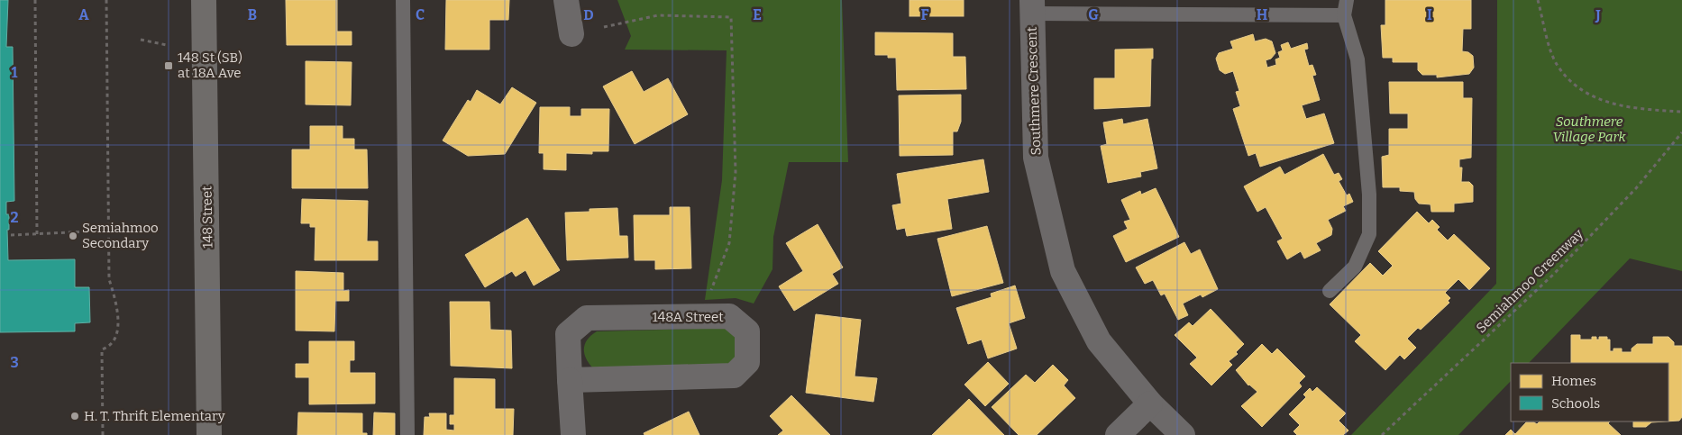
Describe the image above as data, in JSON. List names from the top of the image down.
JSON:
{
  "streets": {
    "main road": ["148 Street"],
    "street": ["Southmere Crescent", "148A Street"],
    "path": ["Semiahmoo Greenway"]
  },
  "parks": ["Southmere Village Park"],
  "places": {
    "transit": ["148 St (SB) at 18A Ave"],
    "other": ["Semiahmoo Secondary", "H. T. Thrift Elementary"]
  },
  "legend": ["Homes", "Schools"],
  "grid": {
    "columns": [
      "A",
      "B",
      "C",
      "D",
      "E",
      "F",
      "G",
      "H",
      "I",
      "J"
    ],
    "rows": ["1", "2", "3"]
  }
}
